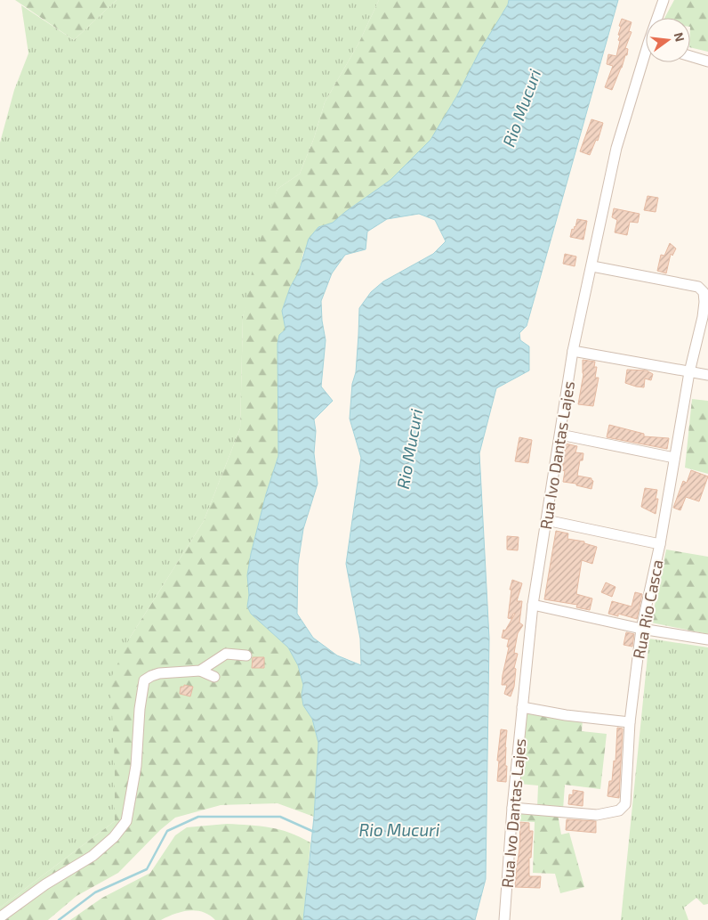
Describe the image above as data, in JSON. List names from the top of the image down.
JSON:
{
  "streets": {
    "street": ["Rua Ivo Dantas Lajes", "Rua Rio Casca"]
  },
  "crossings": [
    ["Rua Ivo Dantas Lajes", "Rua Rio Casca"]
  ],
  "water": ["Rio Mucuri"],
  "north": "right"
}
